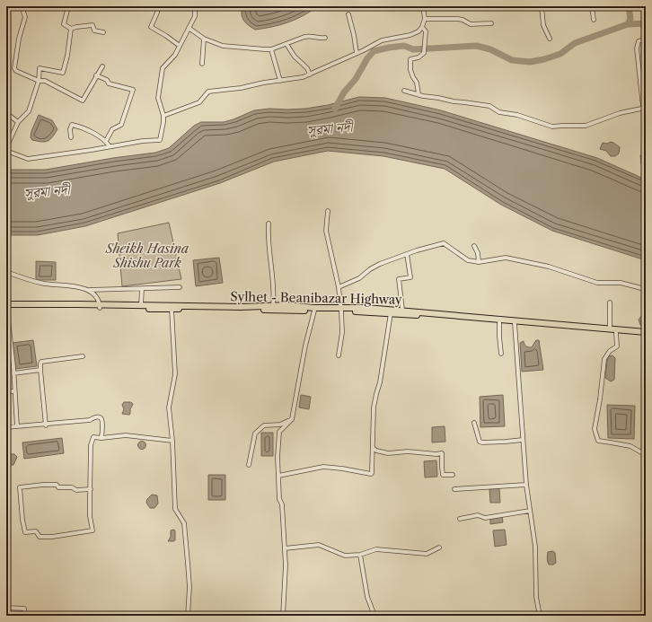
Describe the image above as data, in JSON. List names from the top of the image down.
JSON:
{
  "streets": {
    "main road": ["Sylhet - Beanibazar Highway"]
  },
  "water": ["সুরমা নদী"],
  "parks": ["Sheikh Hasina Shishu Park"]
}
